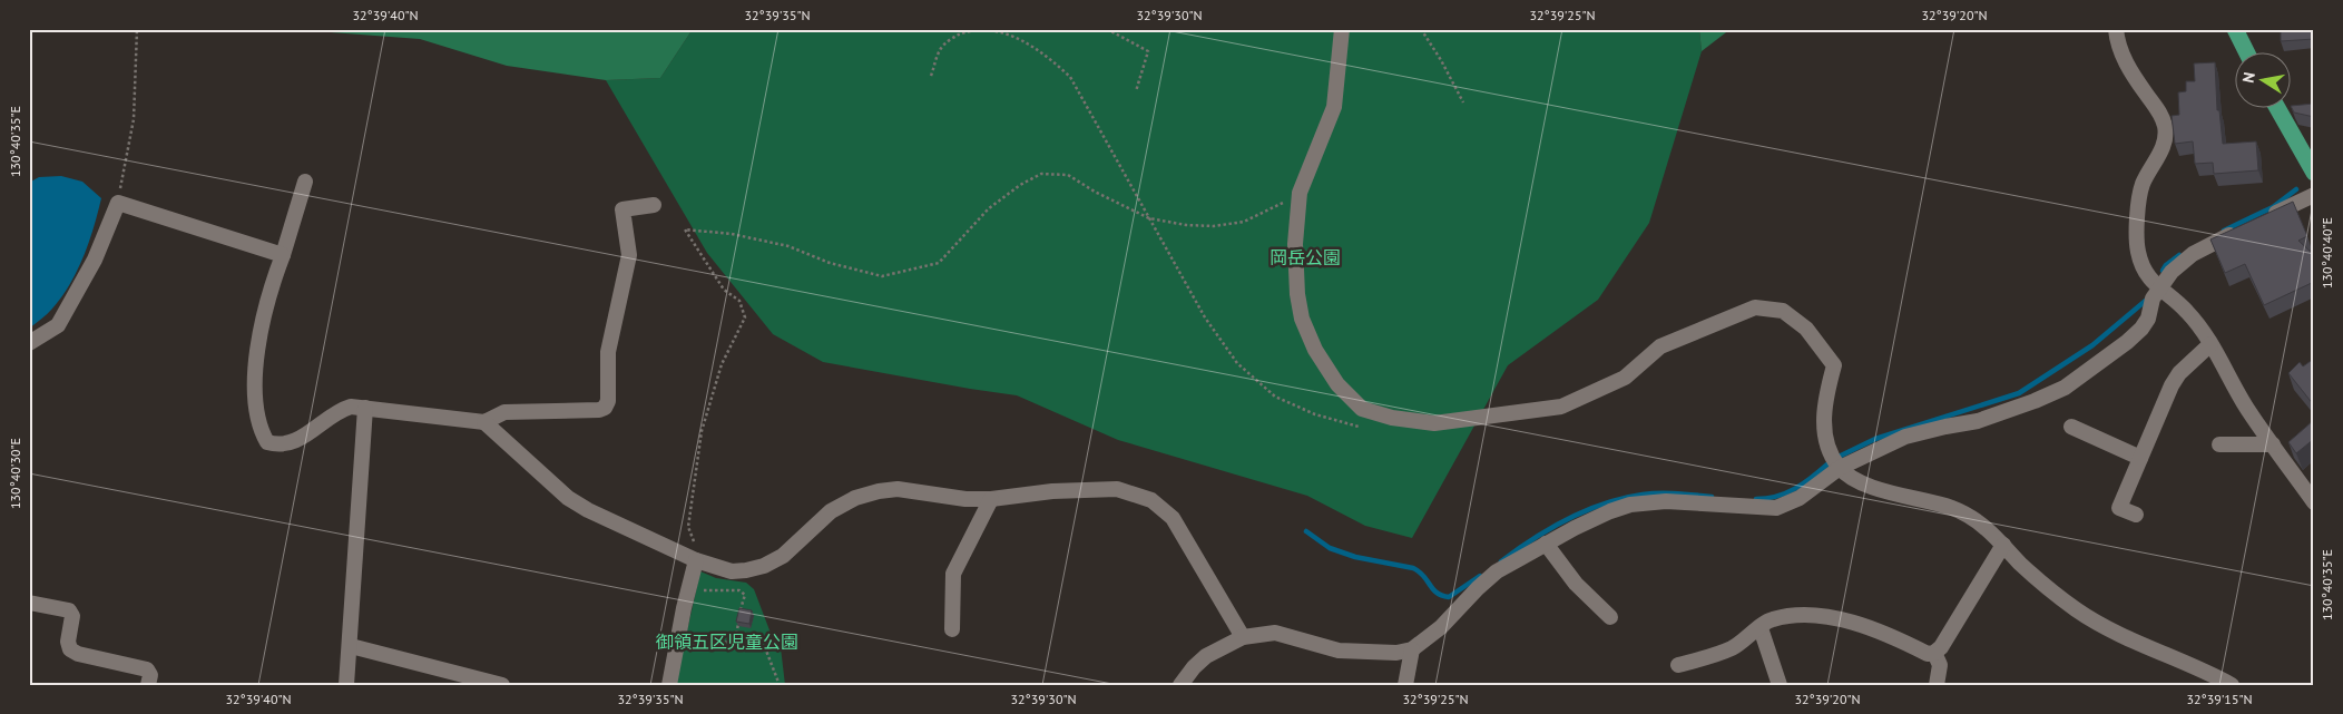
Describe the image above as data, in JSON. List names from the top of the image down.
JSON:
{
  "parks": ["岡岳公園", "御領五区児童公園"],
  "north": "left",
  "coordinates": [
    "32°39'40\"N",
    "32°39'35\"N",
    "32°39'30\"N",
    "32°39'25\"N",
    "32°39'20\"N",
    "130°40'35\"E",
    "130°40'40\"E",
    "130°40'30\"E",
    "32°39'15\"N"
  ]
}
